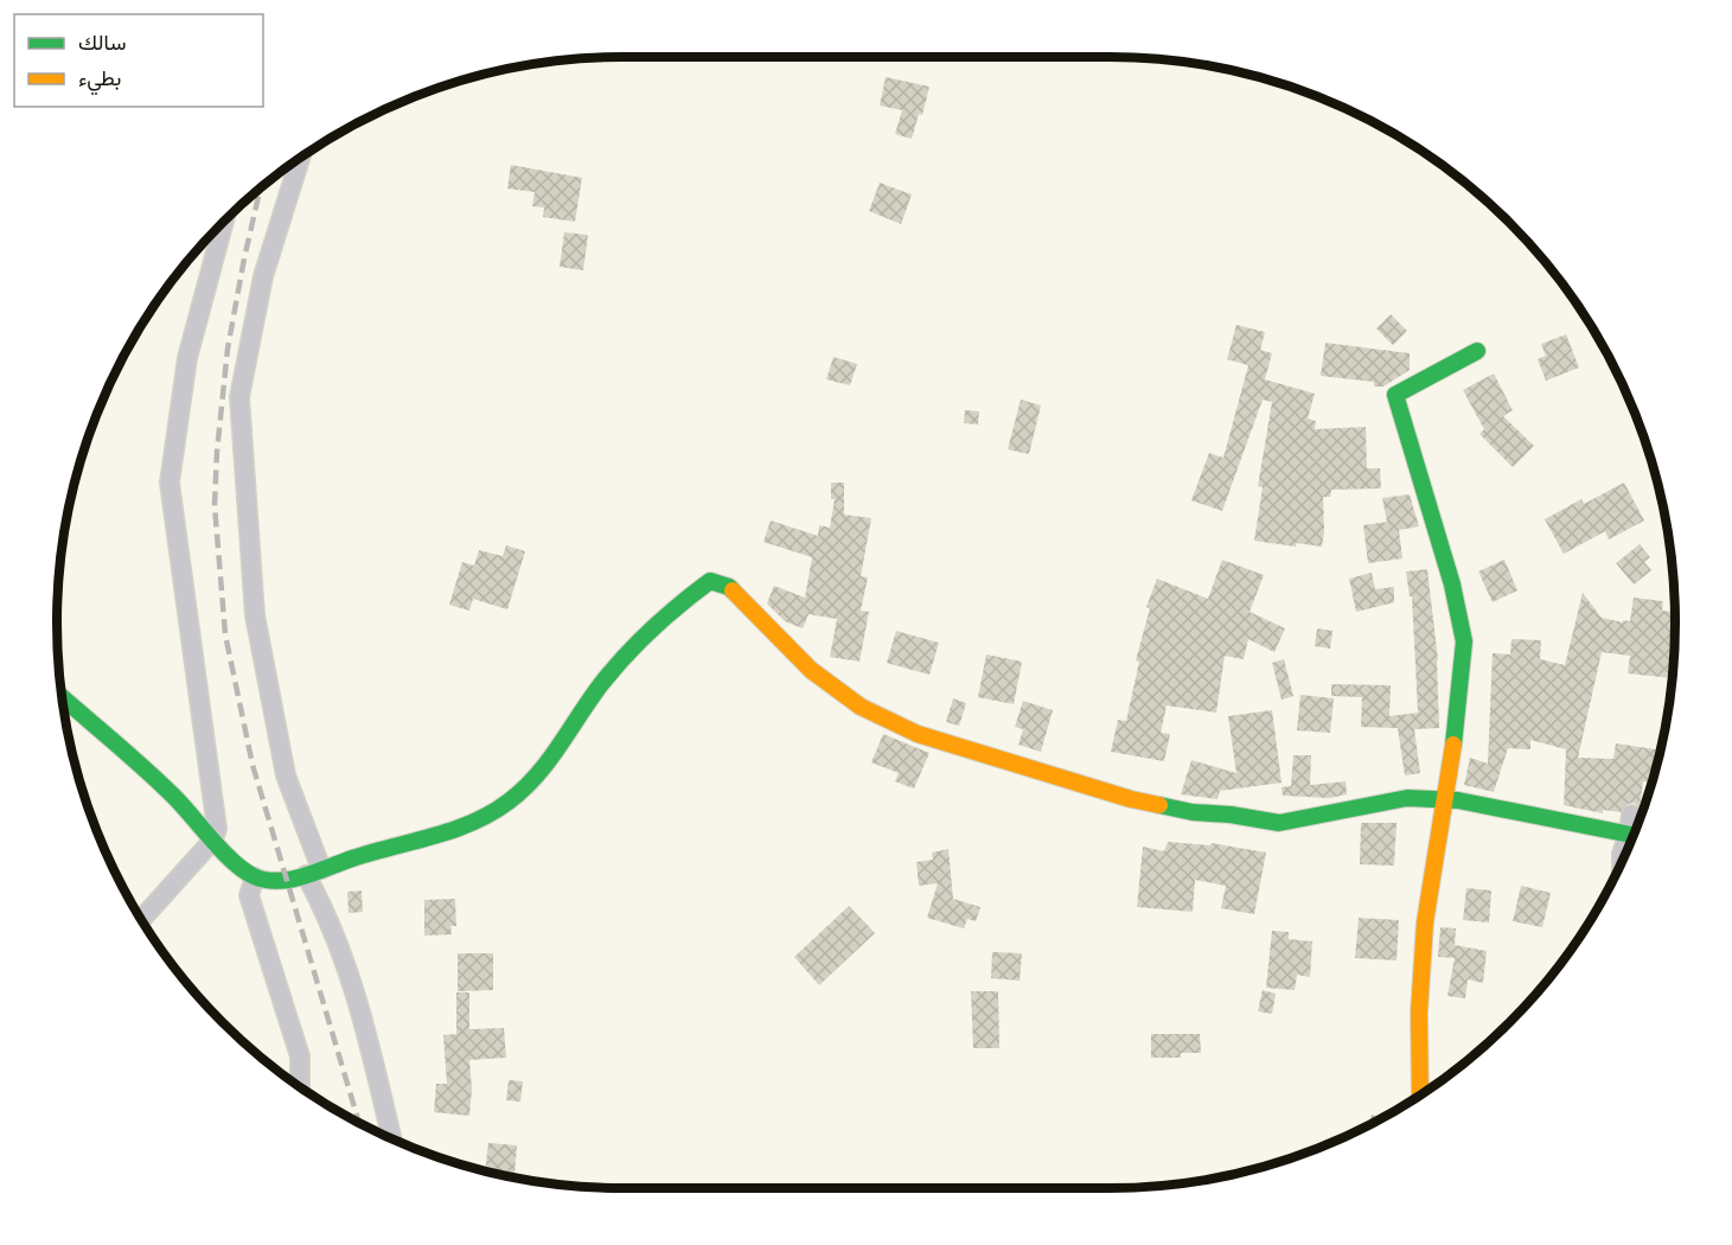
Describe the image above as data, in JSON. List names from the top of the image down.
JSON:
{
  "legend": ["سالك", "بطيء"]
}
